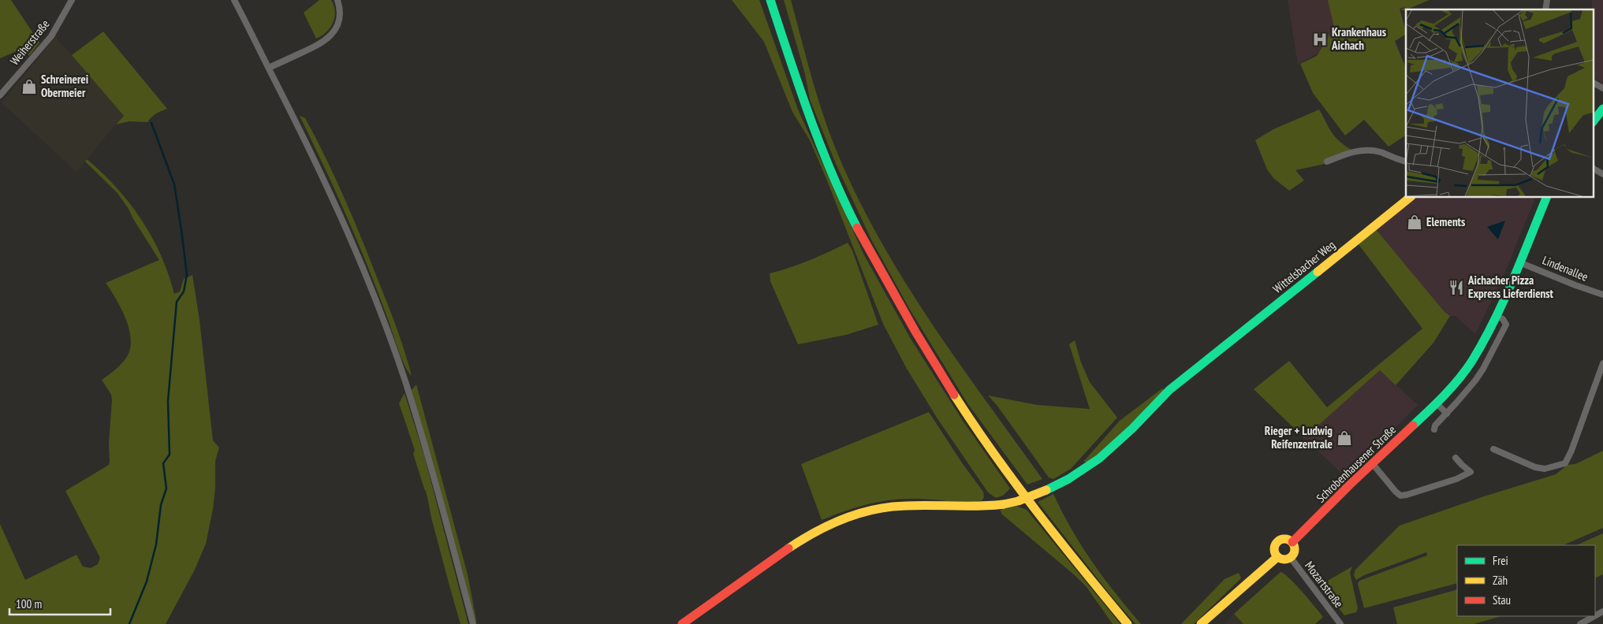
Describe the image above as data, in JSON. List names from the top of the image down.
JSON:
{
  "streets": {
    "main road": ["Wittelsbacher Weg", "Schrobenhausener Straße"],
    "street": ["Weiherstraße", "Lindenallee", "Mozartstraße"]
  },
  "crossings": [
    ["Lindenallee", "Schrobenhausener Straße"],
    ["Schrobenhausener Straße", "Mozartstraße"]
  ],
  "places": {
    "hospital": ["Krankenhaus Aichach"],
    "shop": ["Schreinerei Obermeier", "Elements", "Rieger + Ludwig Reifenzentrale"],
    "restaurant": ["Aichacher Pizza Express Lieferdienst"]
  },
  "legend": ["Frei", "Zäh", "Stau"],
  "scale_bar": "100 m"
}
